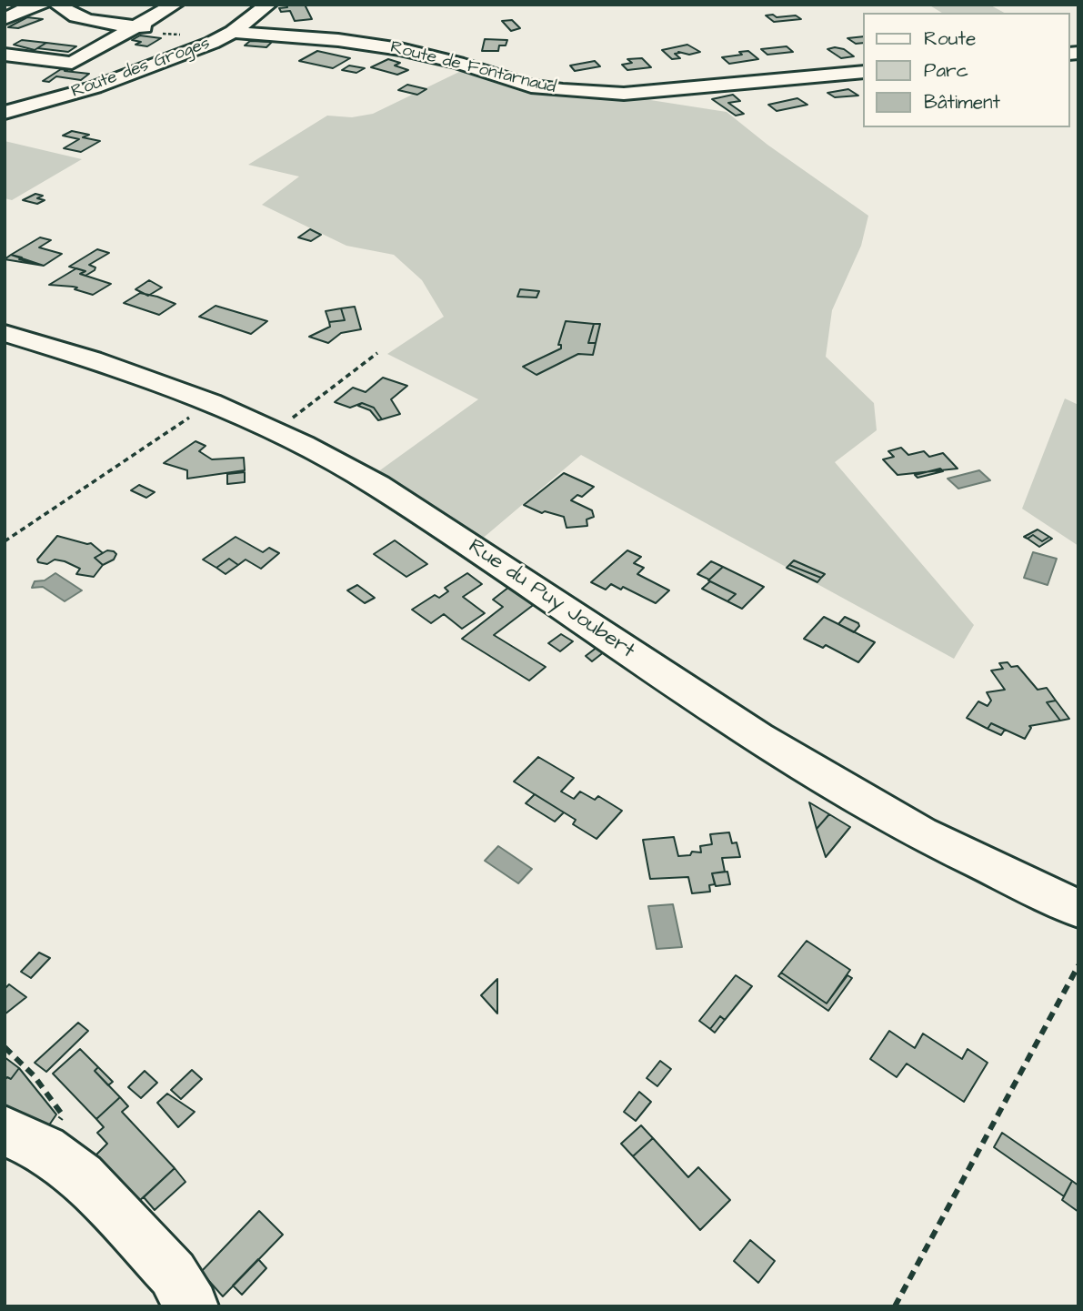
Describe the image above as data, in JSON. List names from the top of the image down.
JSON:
{
  "streets": {
    "street": ["Route des Groges", "Route de Fontarnaud", "Rue du Puy Joubert"]
  },
  "crossings": [
    ["Route des Groges", "Route de Fontarnaud"]
  ],
  "legend": ["Route", "Parc", "Bâtiment"]
}
